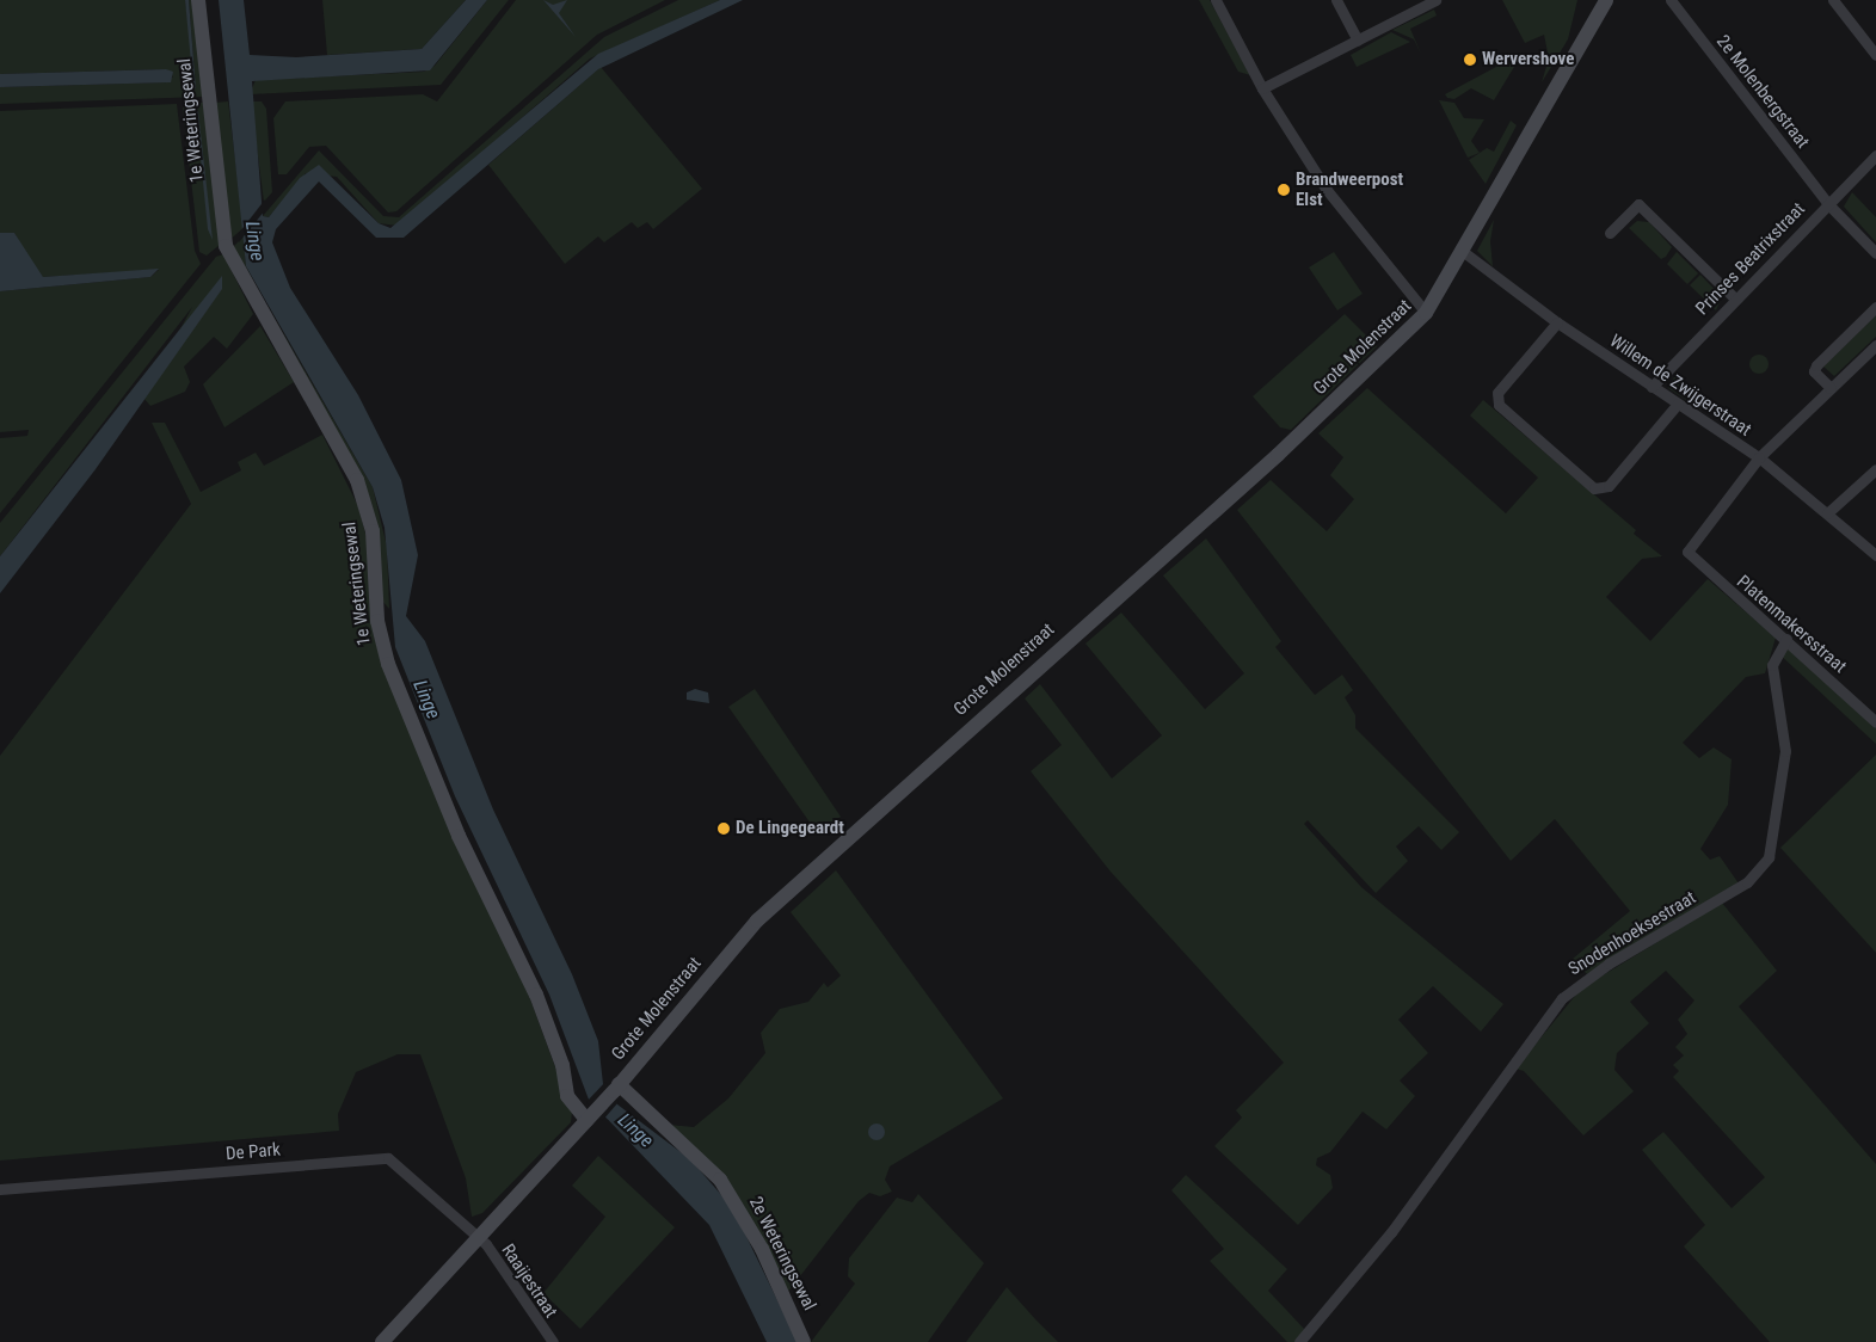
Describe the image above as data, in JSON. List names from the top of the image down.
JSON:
{
  "streets": {
    "street": [
      "2e Molenbergstraat",
      "1e Weteringsewal",
      "Prinses Beatrixstraat",
      "Grote Molenstraat",
      "Willem de Zwijgerstraat",
      "Platenmakersstraat",
      "Snodenhoeksestraat",
      "De Park",
      "2e Weteringsewal",
      "Raaijestraat"
    ]
  },
  "crossings": [
    ["2e Molenbergstraat", "Prinses Beatrixstraat"],
    ["1e Weteringsewal", "Grote Molenstraat"],
    ["Prinses Beatrixstraat", "Willem de Zwijgerstraat"],
    ["Grote Molenstraat", "Willem de Zwijgerstraat"],
    ["Grote Molenstraat", "De Park"],
    ["Grote Molenstraat", "2e Weteringsewal"],
    ["Grote Molenstraat", "Raaijestraat"],
    ["Willem de Zwijgerstraat", "Platenmakersstraat"],
    ["Platenmakersstraat", "Snodenhoeksestraat"],
    ["De Park", "Raaijestraat"]
  ],
  "water": ["Linge"],
  "places": ["Wervershove", "Brandweerpost Elst", "De Lingegeardt"]
}
